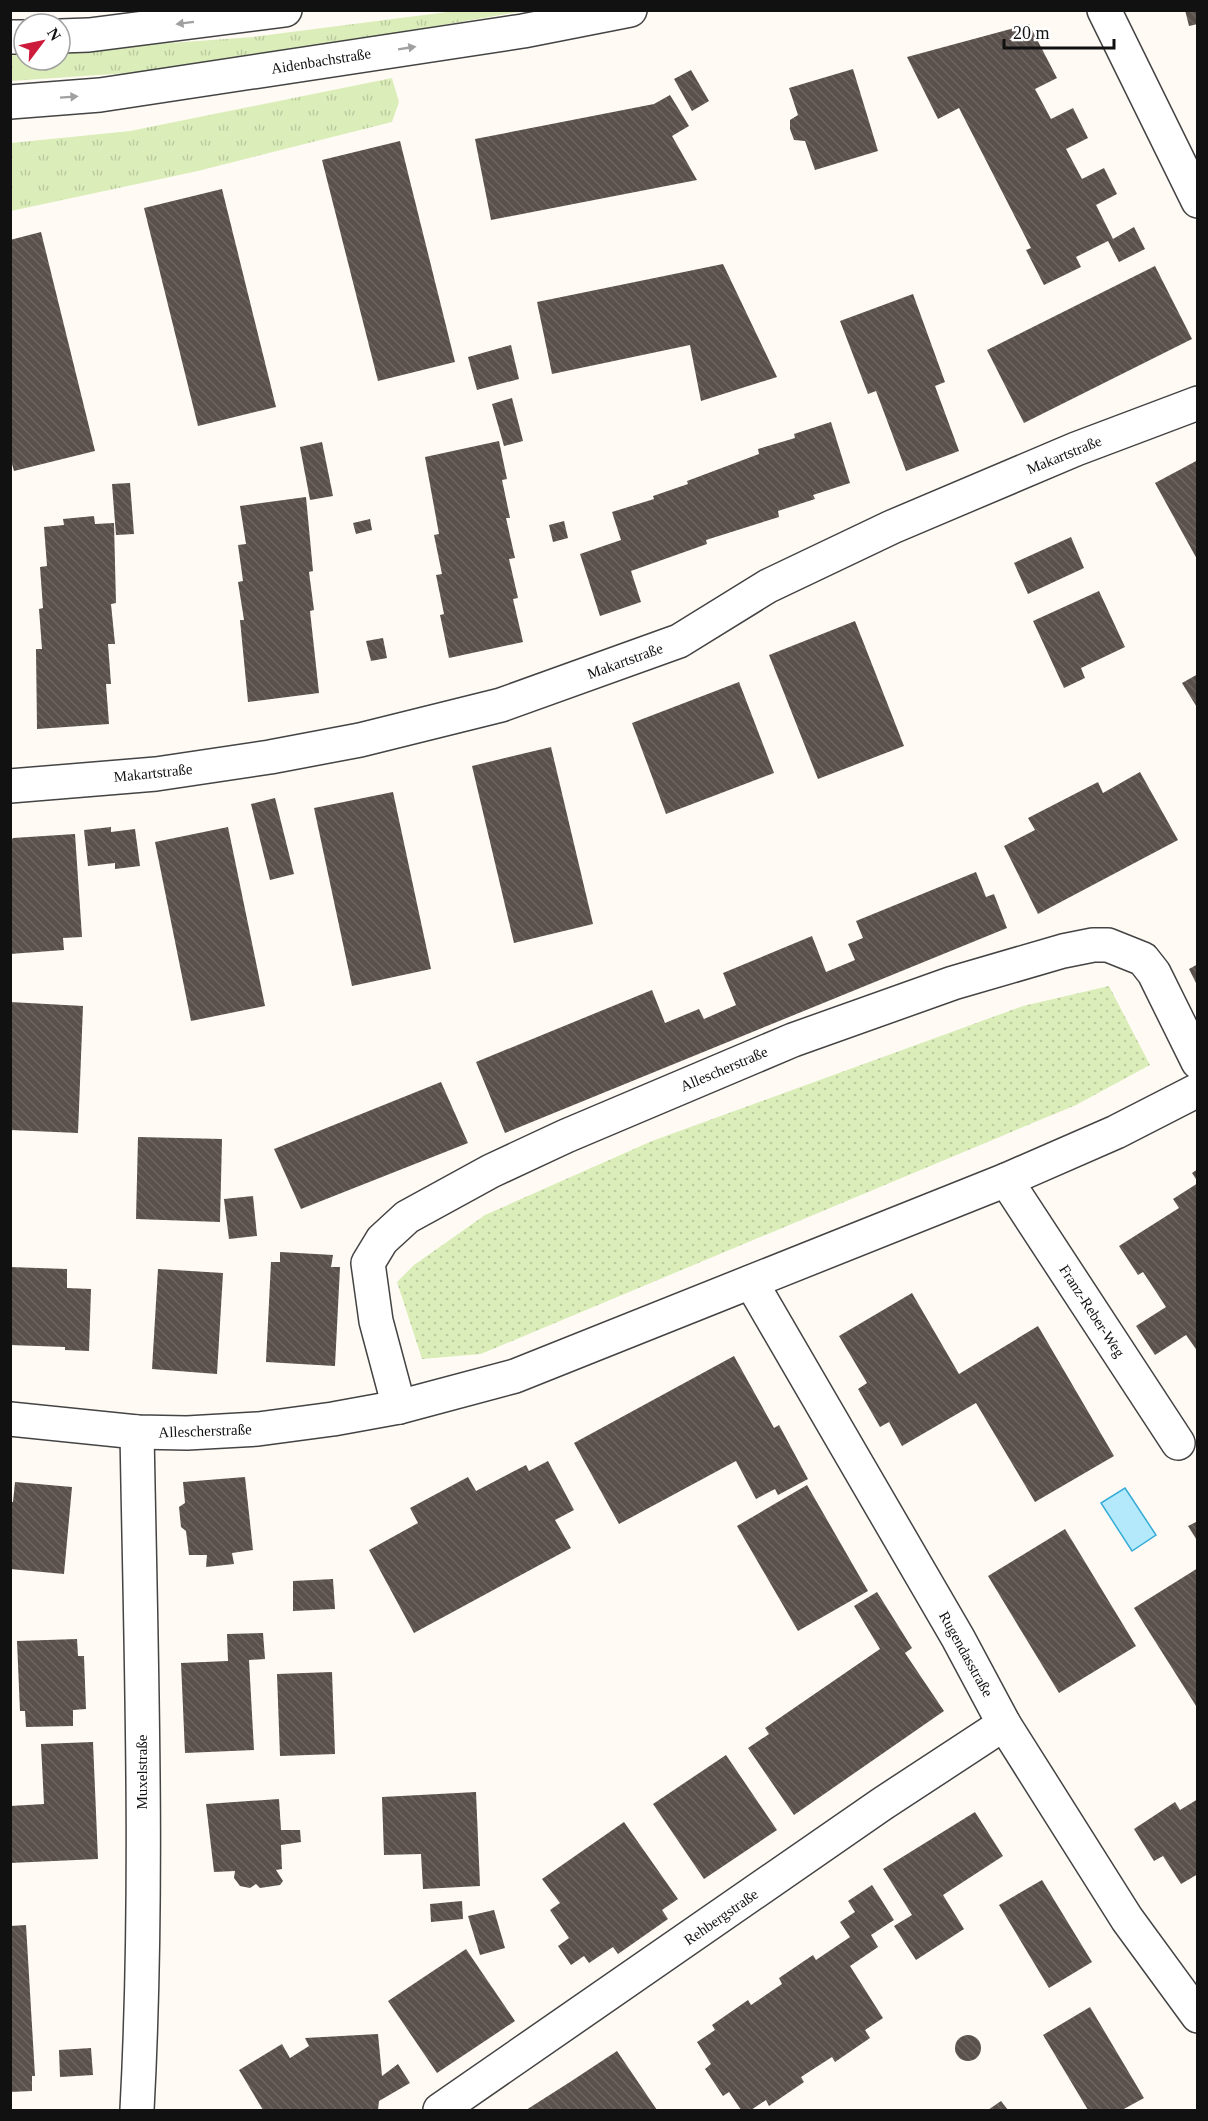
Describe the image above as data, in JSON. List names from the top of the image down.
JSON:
{
  "streets": {
    "street": [
      "Aidenbachstraße",
      "Makartstraße",
      "Allescherstraße",
      "Franz-Reber-Weg",
      "Rugendasstraße",
      "Muxelstraße",
      "Rehbergstraße"
    ]
  },
  "crossings": [
    ["Allescherstraße", "Franz-Reber-Weg"],
    ["Allescherstraße", "Rugendasstraße"],
    ["Allescherstraße", "Muxelstraße"],
    ["Rugendasstraße", "Rehbergstraße"]
  ],
  "scale_bar": "20 m",
  "north": "top right"
}
